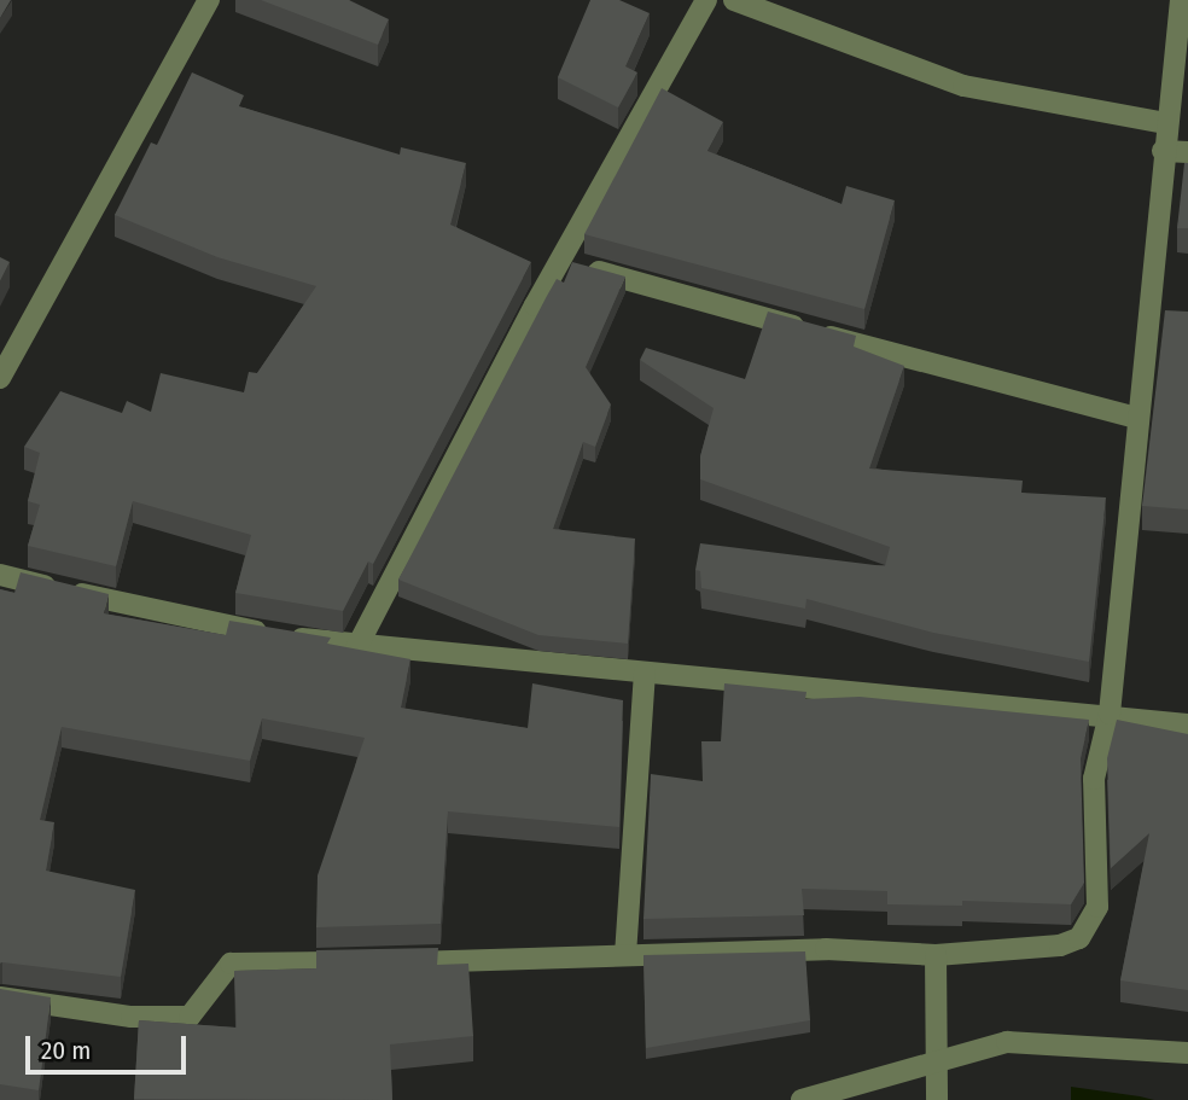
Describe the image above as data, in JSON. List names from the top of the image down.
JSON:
{
  "scale_bar": "20 m"
}
